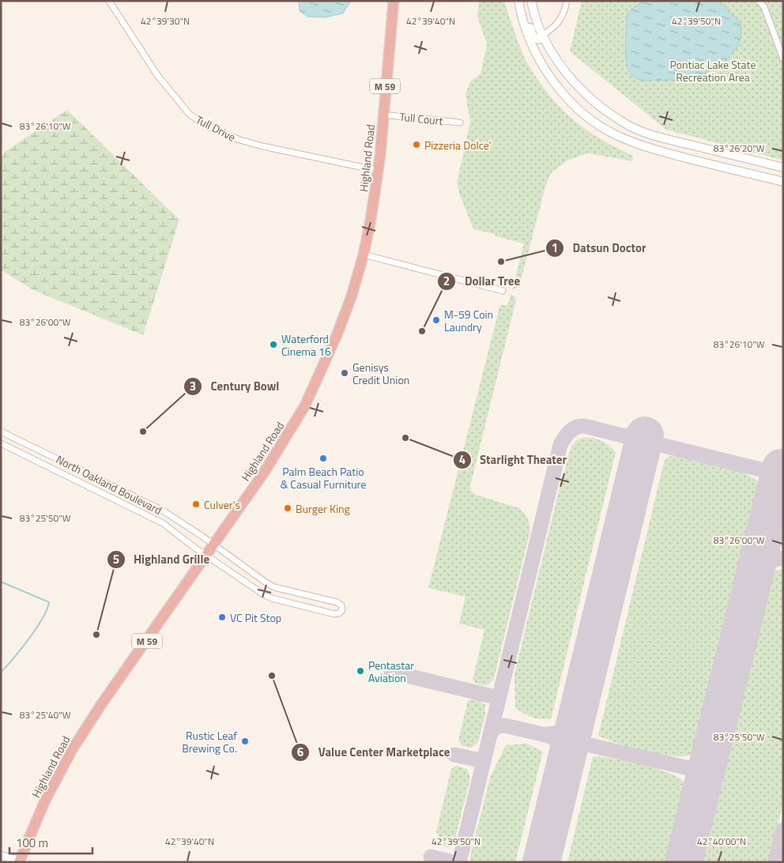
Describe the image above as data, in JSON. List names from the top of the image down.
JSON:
{
  "streets": {
    "highway": ["M 59", "Highland Road"],
    "street": ["Tull Court", "Tull Drive", "North Oakland Boulevard"]
  },
  "crossings": [
    ["Tull Court", "Highland Road"],
    ["Tull Drive", "Highland Road"],
    ["Highland Road", "North Oakland Boulevard"]
  ],
  "parks": ["Pontiac Lake State Recreation Area"],
  "places": [
    "Pizzeria Dolce'",
    "Datsun Doctor",
    "M-59 Coin Laundry",
    "Dollar Tree",
    "Waterford Cinema 16",
    "Genisys Credit Union",
    "Century Bowl",
    "Starlight Theater",
    "Palm Beach Patio & Casual Furniture",
    "Culver's",
    "Burger King",
    "VC Pit Stop",
    "Highland Grille",
    "Pentastar Aviation",
    "Value Center Marketplace",
    "Rustic Leaf Brewing Co."
  ],
  "scale_bar": "100 m",
  "coordinates": [
    "42°39'30\"N",
    "42°39'40\"N",
    "42°39'50\"N",
    "83°26'10\"W",
    "83°26'20\"W",
    "83°26'00\"W",
    "83°25'50\"W",
    "83°25'40\"W",
    "42°40'00\"N"
  ]
}
